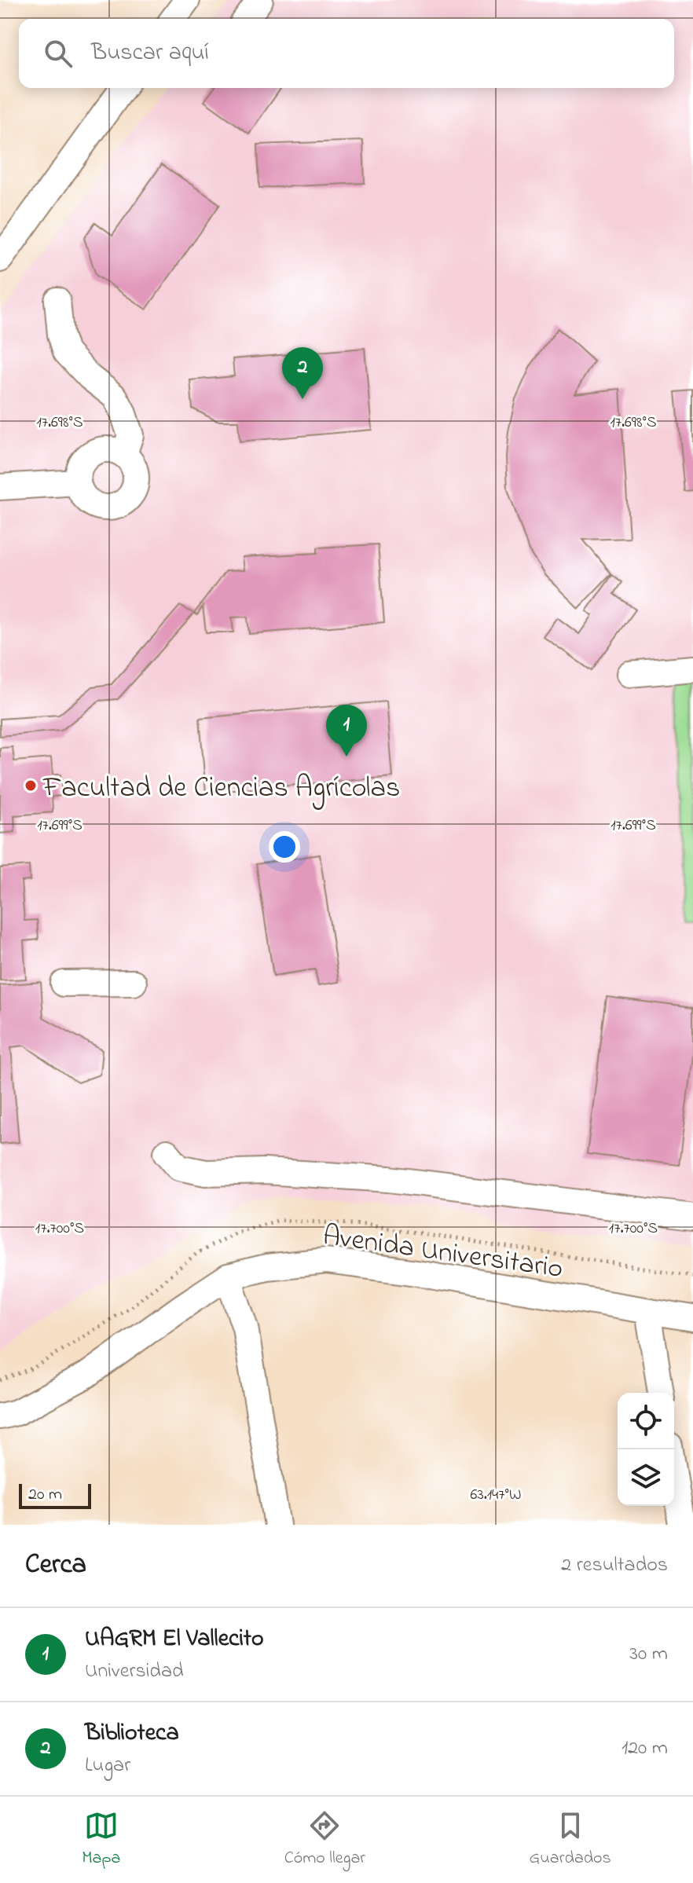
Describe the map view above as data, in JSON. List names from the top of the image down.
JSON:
{
  "streets": {
    "street": ["Avenida Universitario"]
  },
  "places": ["Facultad de Ciencias Agrícolas"],
  "scale_bar": "20 m",
  "page": {
    "search": "Buscar aquí",
    "pins": ["2", "1"],
    "scale": "20 m",
    "heading": ["Cerca", "2 resultados"],
    "list": [
      {
        "mark": "1",
        "name": "UAGRM El Vallecito",
        "note": "Universidad",
        "value": "30 m"
      },
      {
        "mark": "2",
        "name": "Biblioteca",
        "note": "Lugar",
        "value": "120 m"
      }
    ],
    "nav": ["Mapa", "Cómo llegar", "Guardados"]
  },
  "coordinates": [
    "17.698°S",
    "17.699°S",
    "17.700°S",
    "63.147°W"
  ]
}
